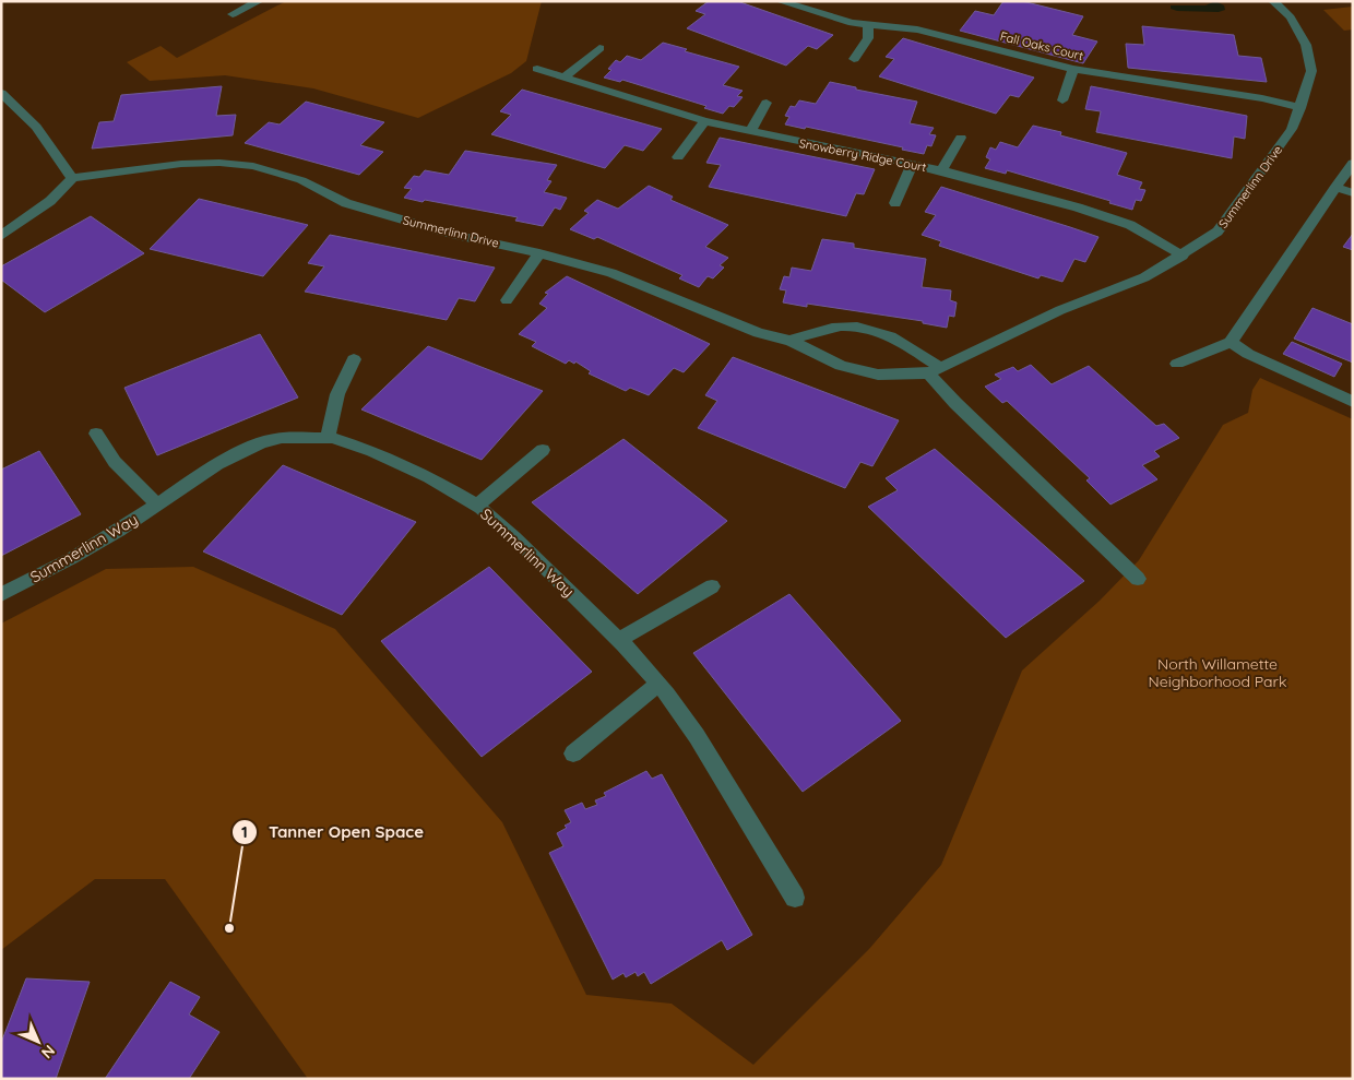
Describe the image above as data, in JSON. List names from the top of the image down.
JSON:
{
  "streets": {
    "street": [
      "Fall Oaks Court",
      "Snowberry Ridge Court",
      "Summerlinn Drive",
      "Summerlinn Way"
    ]
  },
  "crossings": [
    ["Fall Oaks Court", "Summerlinn Drive"],
    ["Snowberry Ridge Court", "Summerlinn Drive"]
  ],
  "parks": ["North Willamette Neighborhood Park"],
  "places": ["Tanner Open Space"],
  "north": "bottom right"
}
